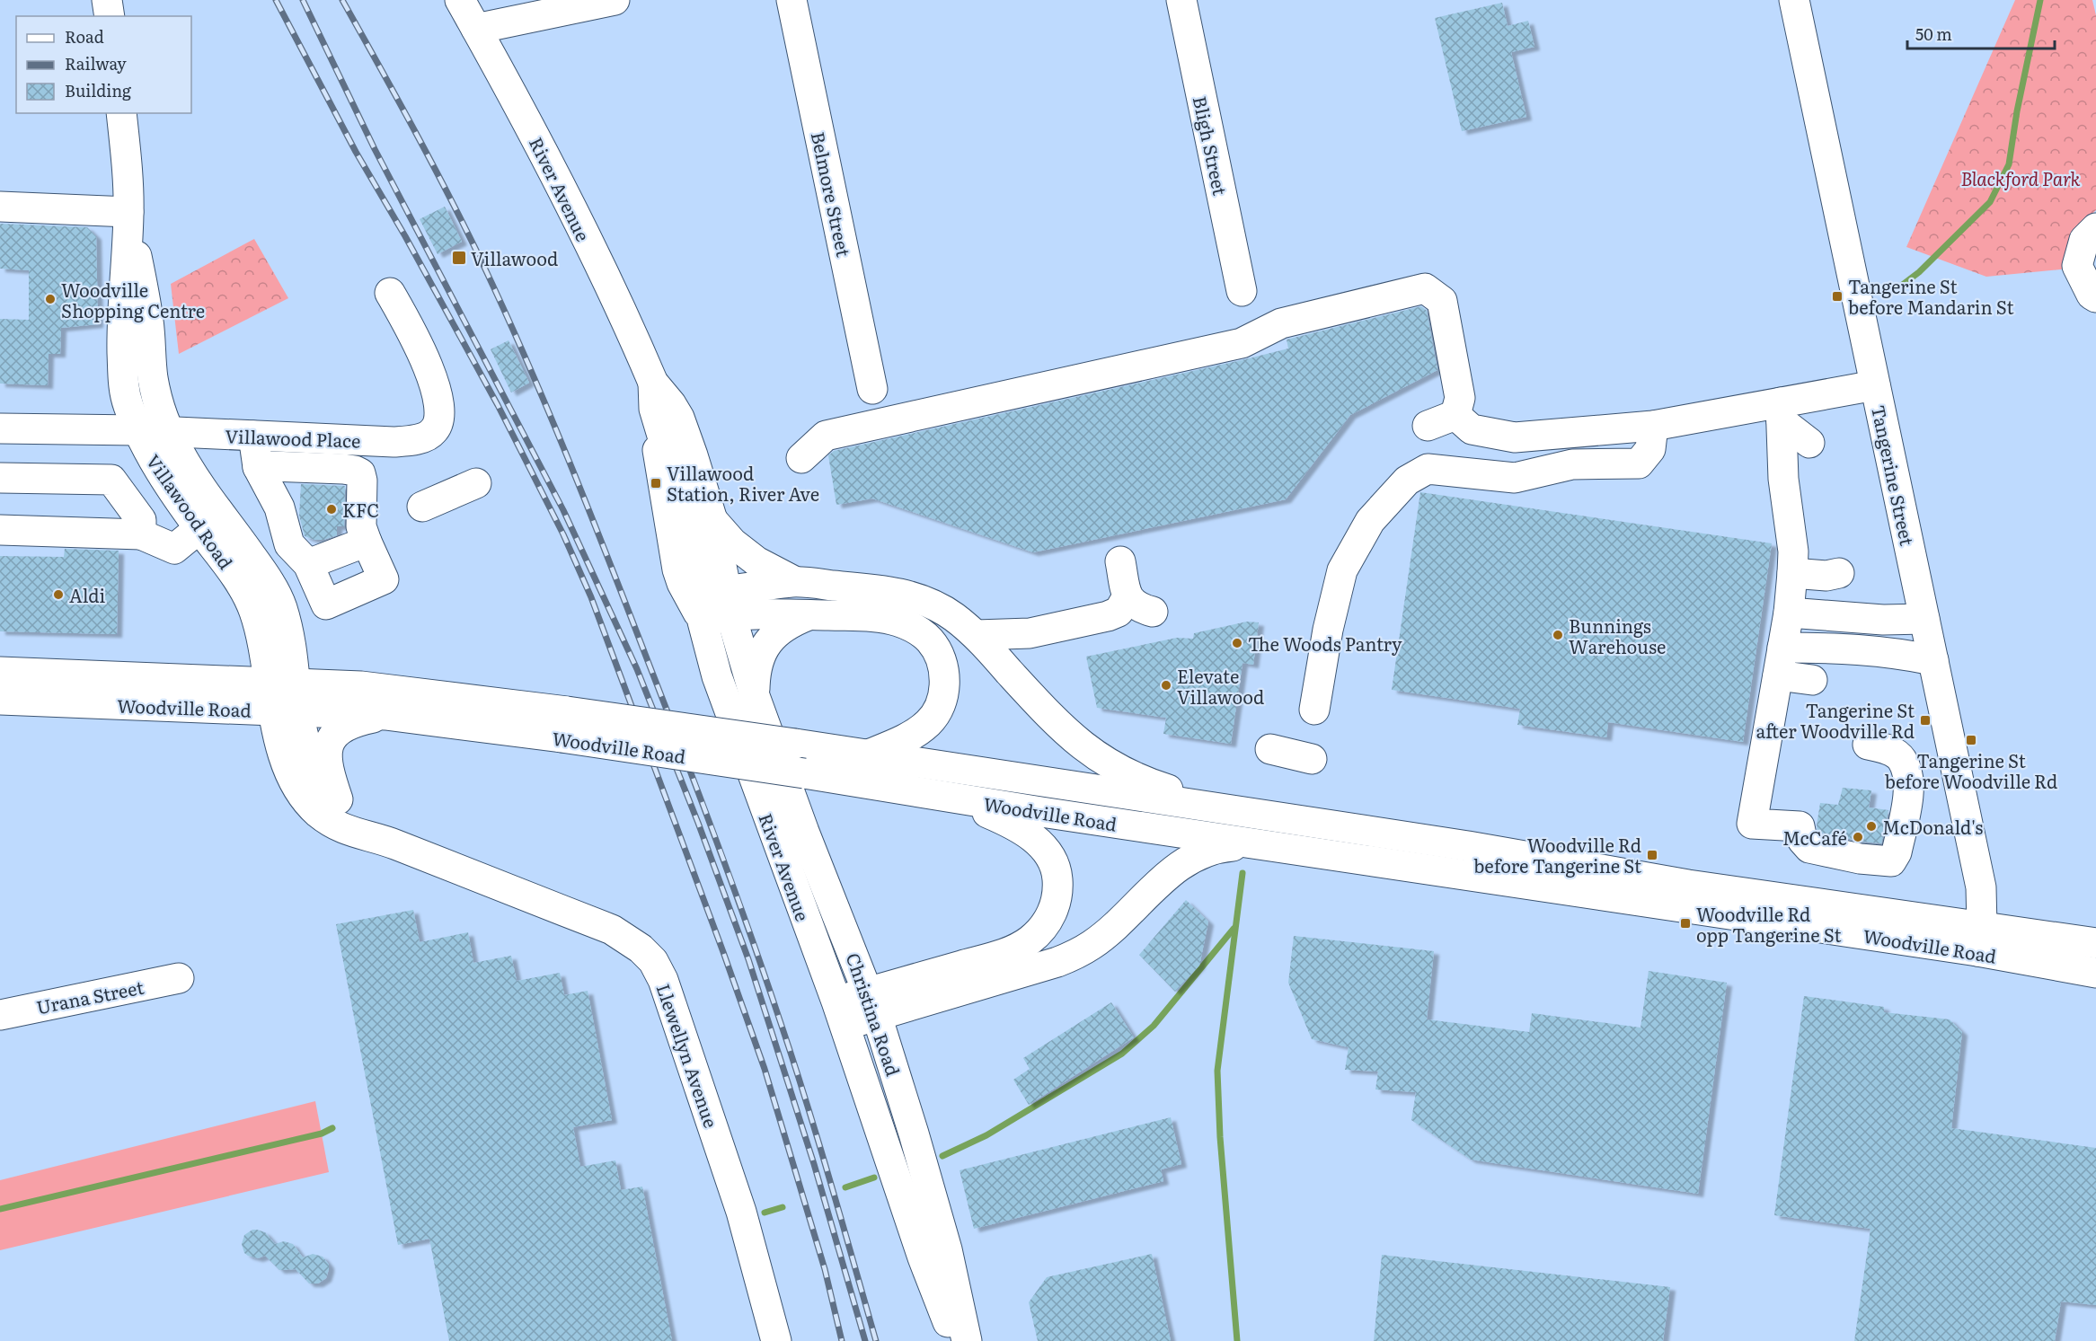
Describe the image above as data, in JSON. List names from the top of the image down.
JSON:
{
  "streets": {
    "main road": [
      "Bligh Street",
      "River Avenue",
      "Belmore Street",
      "Villawood Place",
      "Tangerine Street",
      "Villawood Road",
      "Woodville Road",
      "Urana Street",
      "Christina Road",
      "Llewellyn Avenue"
    ]
  },
  "crossings": [
    ["River Avenue", "Christina Road"],
    ["Villawood Place", "Villawood Road"],
    ["Tangerine Street", "Woodville Road"],
    ["Villawood Road", "Woodville Road"],
    ["Villawood Road", "Llewellyn Avenue"],
    ["Woodville Road", "Llewellyn Avenue"]
  ],
  "parks": ["Blackford Park"],
  "places": {
    "transit": [
      "Villawood",
      "Tangerine St before Mandarin St",
      "Villawood Station, River Ave",
      "Tangerine St after Woodville Rd",
      "Tangerine St before Woodville Rd",
      "Woodville Rd before Tangerine St",
      "Woodville Rd opp Tangerine St"
    ],
    "other": [
      "Woodville Shopping Centre",
      "KFC",
      "Aldi",
      "Bunnings Warehouse",
      "The Woods Pantry",
      "Elevate Villawood",
      "McDonald's",
      "McCafé"
    ]
  },
  "legend": ["Road", "Railway", "Building"],
  "scale_bar": "50 m"
}
